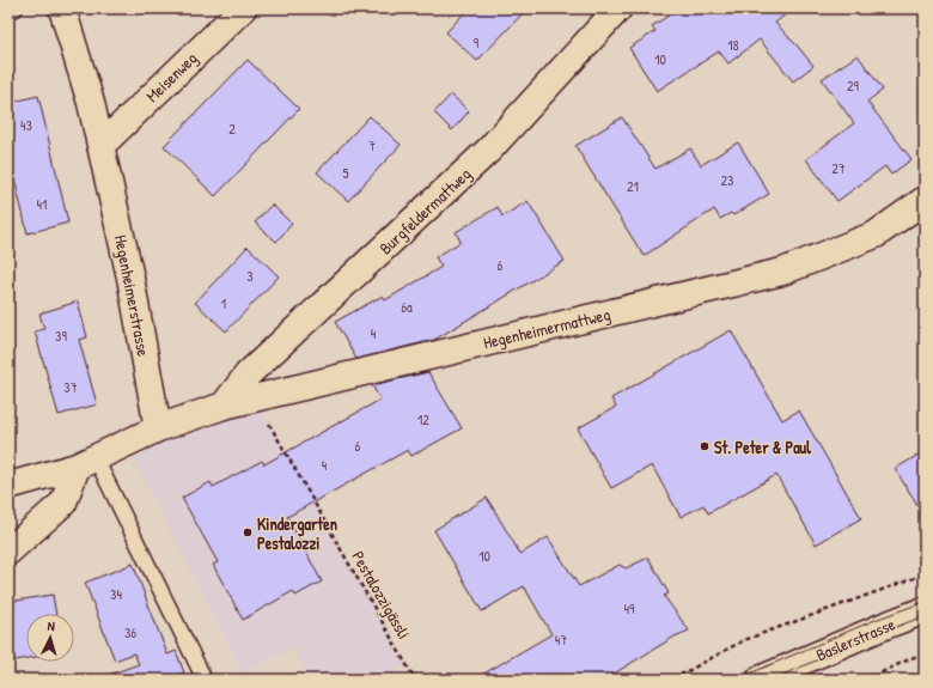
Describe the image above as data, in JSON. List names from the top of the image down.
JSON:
{
  "streets": {
    "street": [
      "Meisenweg",
      "Burgfeldermattweg",
      "Hegenheimerstrasse",
      "Hegenheimermattweg",
      "Baslerstrasse"
    ],
    "path": ["Pestalozzigässli"]
  },
  "crossings": [
    ["Meisenweg", "Hegenheimerstrasse"],
    ["Burgfeldermattweg", "Hegenheimermattweg"],
    ["Hegenheimerstrasse", "Hegenheimermattweg"],
    ["Hegenheimermattweg", "Pestalozzigässli"]
  ],
  "places": ["St. Peter & Paul", "Kindergarten Pestalozzi"],
  "house_numbers": [
    "9",
    "18",
    "10",
    "29",
    "43",
    "2",
    "7",
    "27",
    "5",
    "23",
    "21",
    "41",
    "6",
    "3",
    "1",
    "6a",
    "4",
    "39",
    "37",
    "12",
    "6",
    "4",
    "10",
    "34",
    "49",
    "36",
    "47"
  ],
  "north": "top"
}
